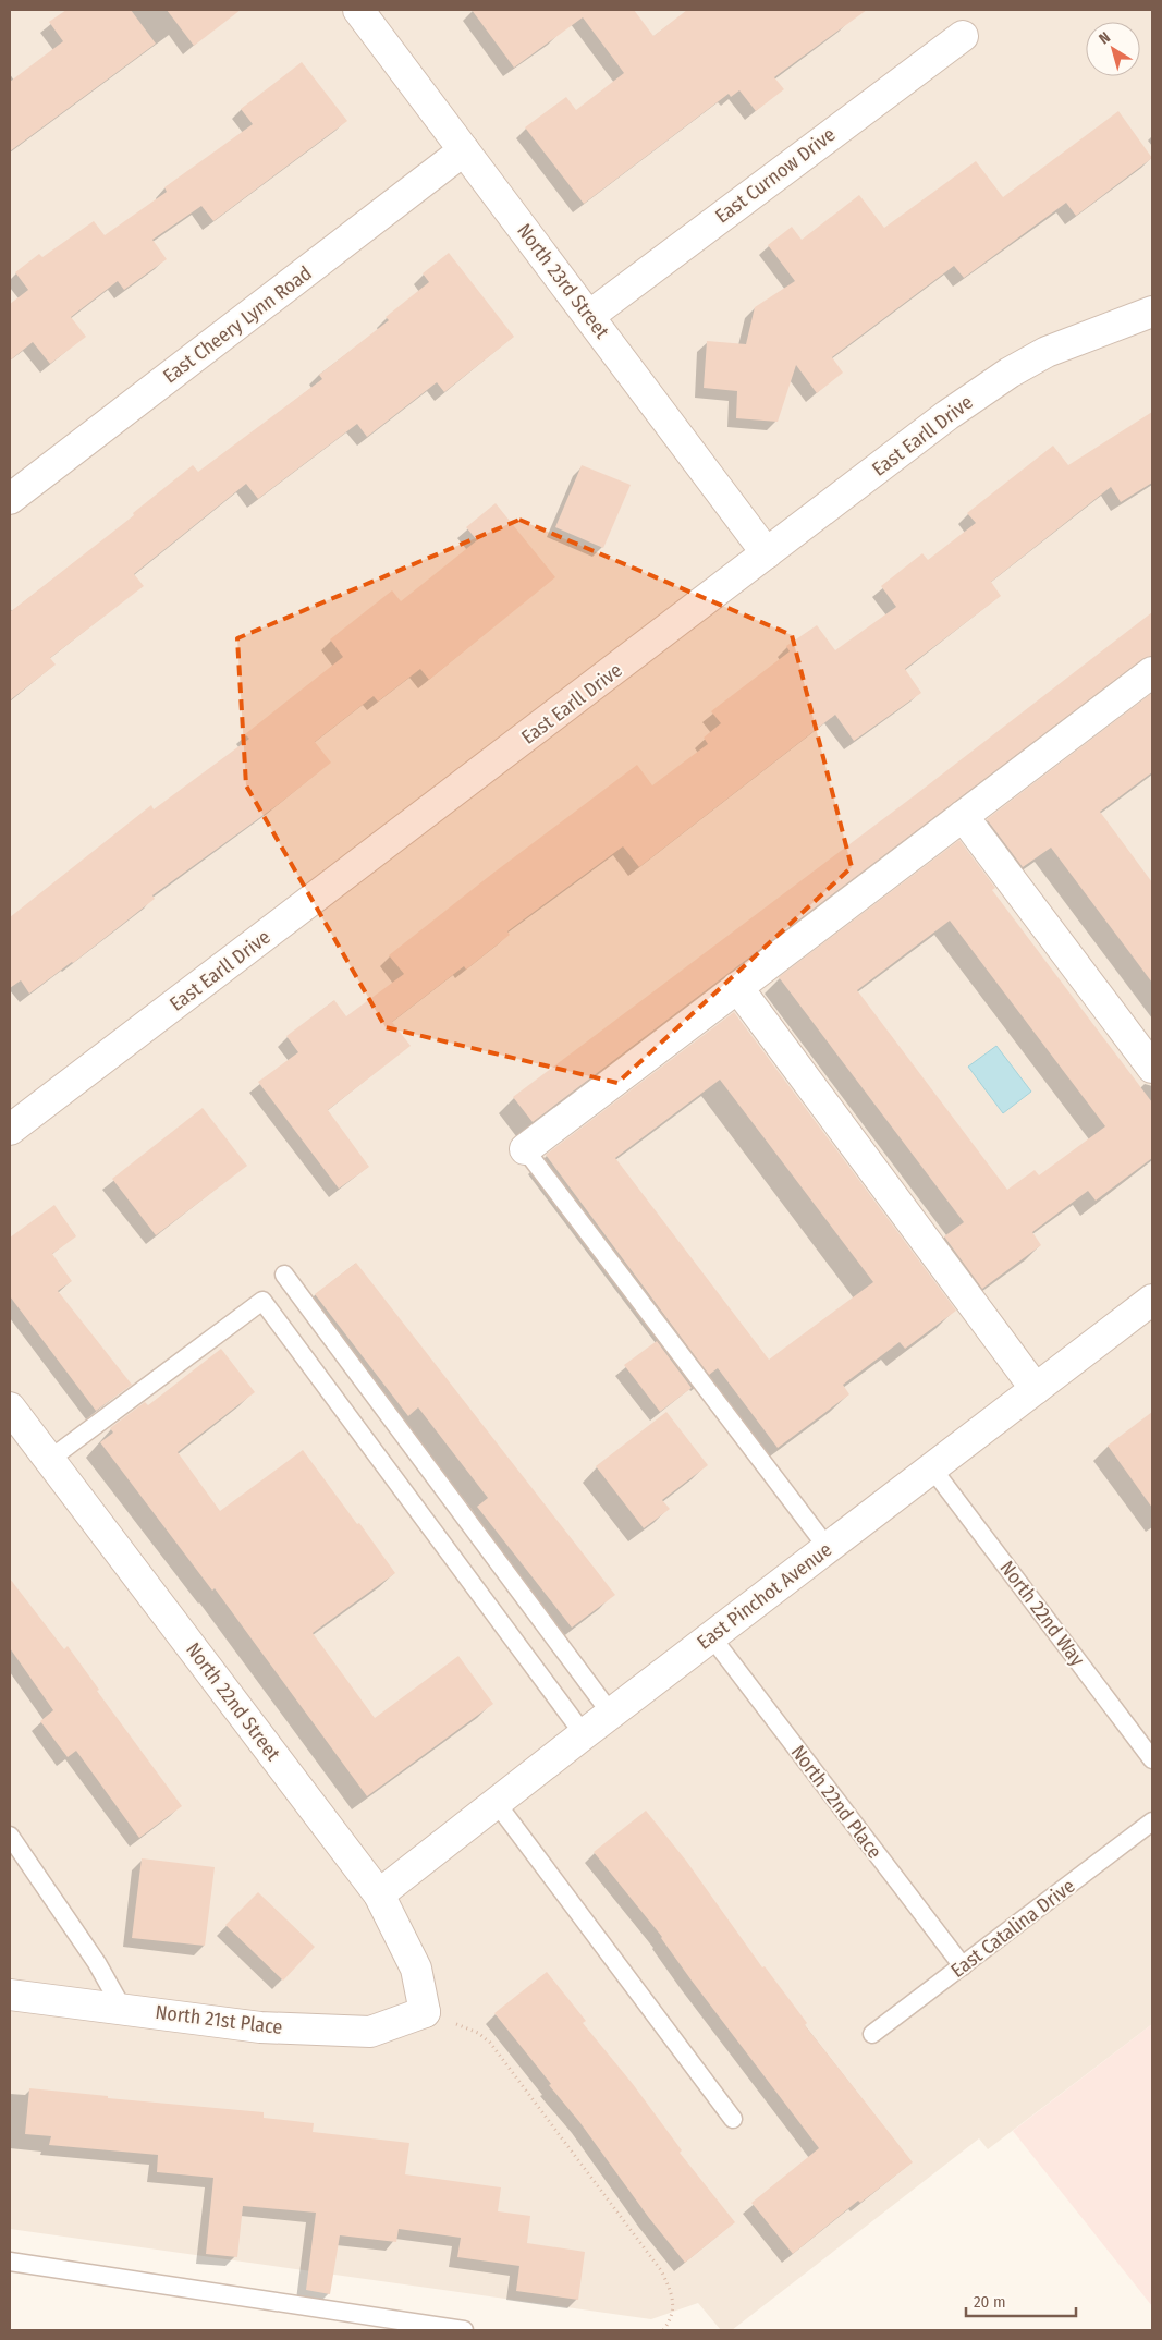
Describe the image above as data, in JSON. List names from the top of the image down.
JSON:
{
  "streets": {
    "street": [
      "East Curnow Drive",
      "North 23rd Street",
      "East Cheery Lynn Road",
      "East Earll Drive",
      "East Pinchot Avenue",
      "North 22nd Street",
      "North 21st Place"
    ],
    "lane": ["North 22nd Way", "North 22nd Place", "East Catalina Drive"]
  },
  "crossings": [
    ["East Curnow Drive", "North 23rd Street"],
    ["North 23rd Street", "East Cheery Lynn Road"],
    ["North 23rd Street", "East Earll Drive"],
    ["East Pinchot Avenue", "North 22nd Way"],
    ["East Pinchot Avenue", "North 22nd Street"],
    ["East Pinchot Avenue", "North 22nd Place"],
    ["North 22nd Street", "North 21st Place"],
    ["North 22nd Place", "East Catalina Drive"]
  ],
  "scale_bar": "20 m",
  "north": "top left"
}
